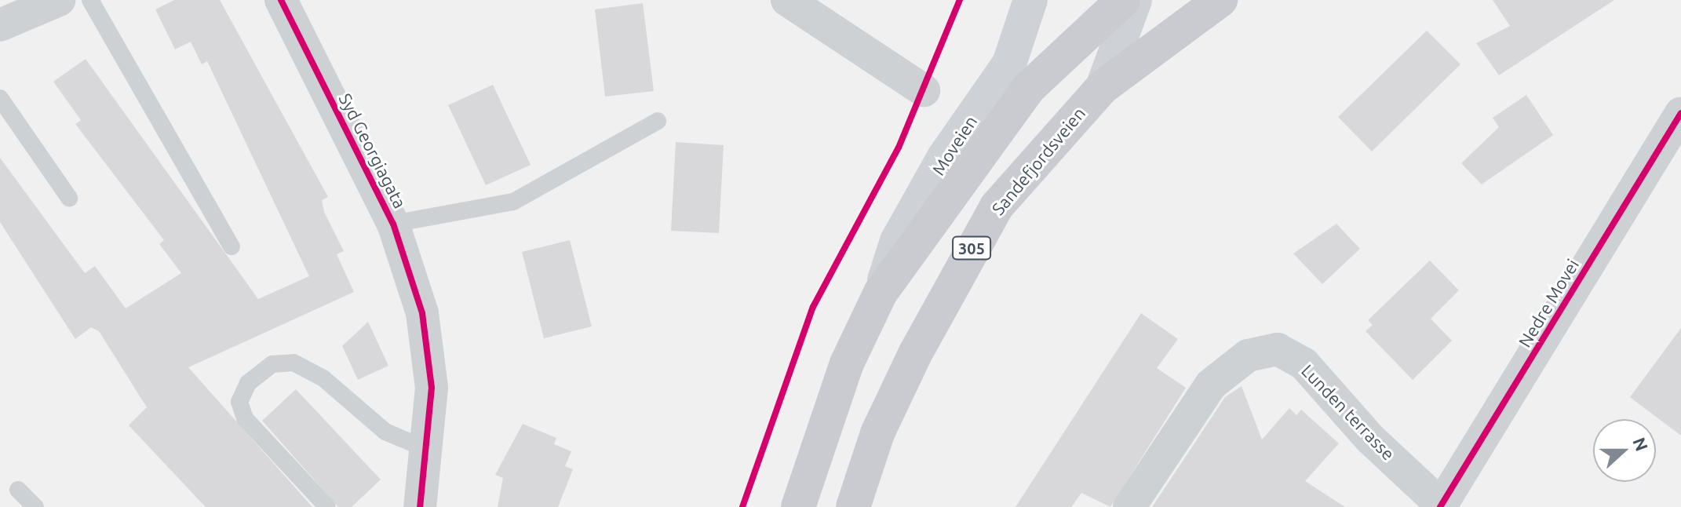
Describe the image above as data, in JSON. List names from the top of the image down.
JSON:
{
  "streets": {
    "main road": ["Sandefjordsveien", "305"],
    "street": [
      "Moveien",
      "Syd Georgiagata",
      "Nedre Movei",
      "Lunden terrasse"
    ]
  },
  "crossings": [
    ["Moveien", "305"],
    ["Nedre Movei", "Lunden terrasse"]
  ],
  "north": "right"
}
